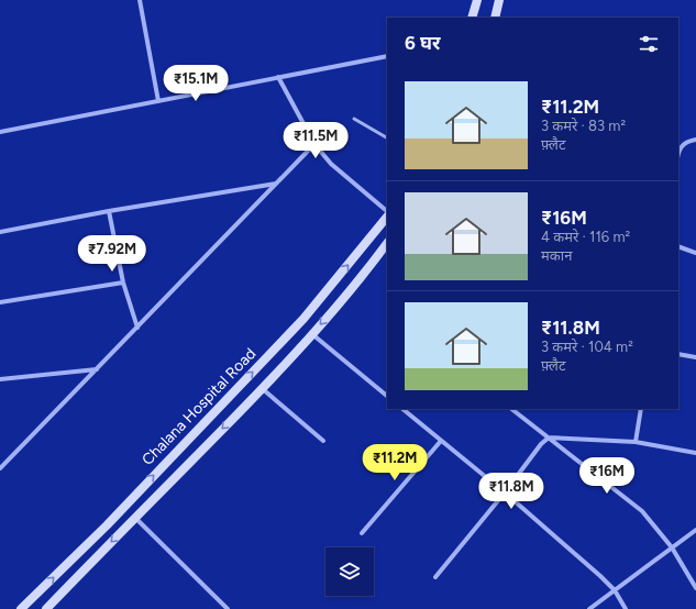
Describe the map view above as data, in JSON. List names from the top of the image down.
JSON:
{
  "streets": {
    "street": ["Chalana Hospital Road"]
  },
  "page": {
    "heading": "6 घर",
    "price": [
      "₹15.1M",
      "₹11.5M",
      "₹7.92M",
      "₹11.2M",
      "₹16M",
      "₹11.8M"
    ],
    "list": [
      {
        "name": "₹11.2M",
        "note": "3 कमरे · 83 m² · फ़्लैट"
      },
      {
        "name": "₹16M",
        "note": "4 कमरे · 116 m² · मकान"
      },
      {
        "name": "₹11.8M",
        "note": "3 कमरे · 104 m² · फ़्लैट"
      }
    ]
  }
}
